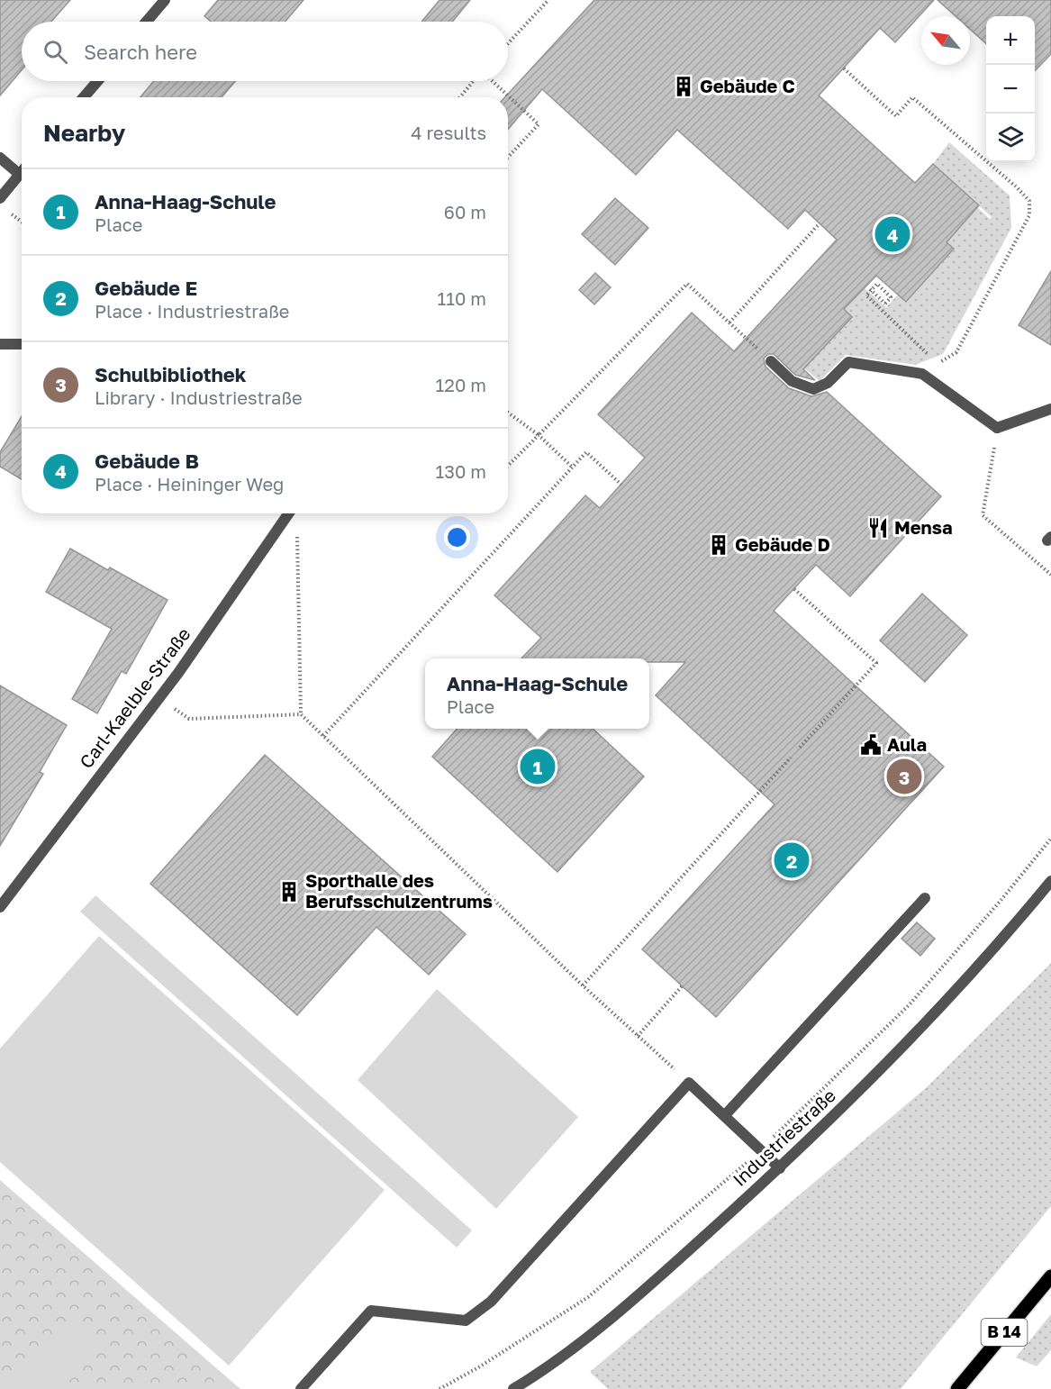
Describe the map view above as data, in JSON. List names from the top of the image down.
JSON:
{
  "streets": {
    "main road": ["B 14"],
    "street": ["Carl-Kaelble-Straße", "Industriestraße"]
  },
  "places": {
    "building": ["Gebäude C", "Gebäude D", "Sporthalle des Berufsschulzentrums"],
    "restaurant": ["Mensa"],
    "public building": ["Aula"]
  },
  "north": "top left",
  "page": {
    "map_buttons": ["+", "−"],
    "search": "Search here",
    "heading": ["Nearby", "4 results"],
    "list": [
      {
        "mark": "1",
        "name": "Anna-Haag-Schule",
        "note": "Place",
        "value": "60 m"
      },
      {
        "mark": "2",
        "name": "Gebäude E",
        "note": "Place · Industriestraße",
        "value": "110 m"
      },
      {
        "mark": "3",
        "name": "Schulbibliothek",
        "note": "Library · Industriestraße",
        "value": "120 m"
      },
      {
        "mark": "4",
        "name": "Gebäude B",
        "note": "Place · Heininger Weg",
        "value": "130 m"
      }
    ],
    "pins": [
      "4",
      "1",
      "3",
      "2"
    ],
    "popup": ["Anna-Haag-Schule", "Place"]
  }
}
